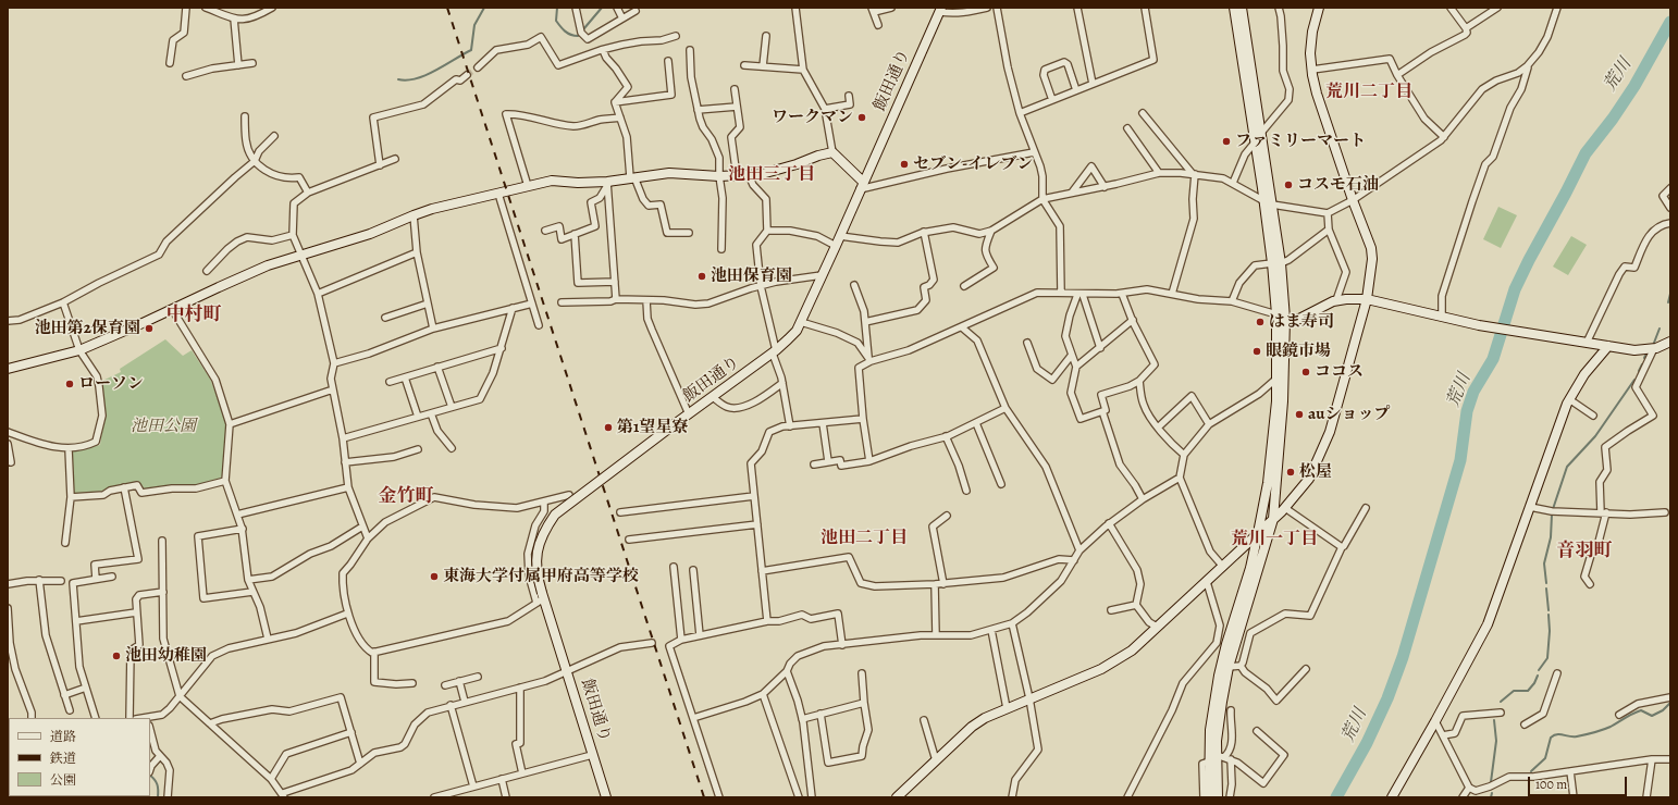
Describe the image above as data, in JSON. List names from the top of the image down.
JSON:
{
  "streets": {
    "street": ["飯田通り"]
  },
  "districts": [
    "荒川二丁目",
    "池田三丁目",
    "中村町",
    "金竹町",
    "池田二丁目",
    "荒川一丁目",
    "音羽町"
  ],
  "water": ["荒川"],
  "parks": ["池田公園"],
  "places": [
    "ワークマン",
    "ファミリーマート",
    "セブン-イレブン",
    "コスモ石油",
    "池田保育園",
    "はま寿司",
    "池田第2保育園",
    "眼鏡市場",
    "ココス",
    "ローソン",
    "auショップ",
    "第1望星寮",
    "松屋",
    "東海大学付属甲府高等学校",
    "池田幼稚園"
  ],
  "legend": ["道路", "鉄道", "公園"],
  "scale_bar": "100 m"
}
